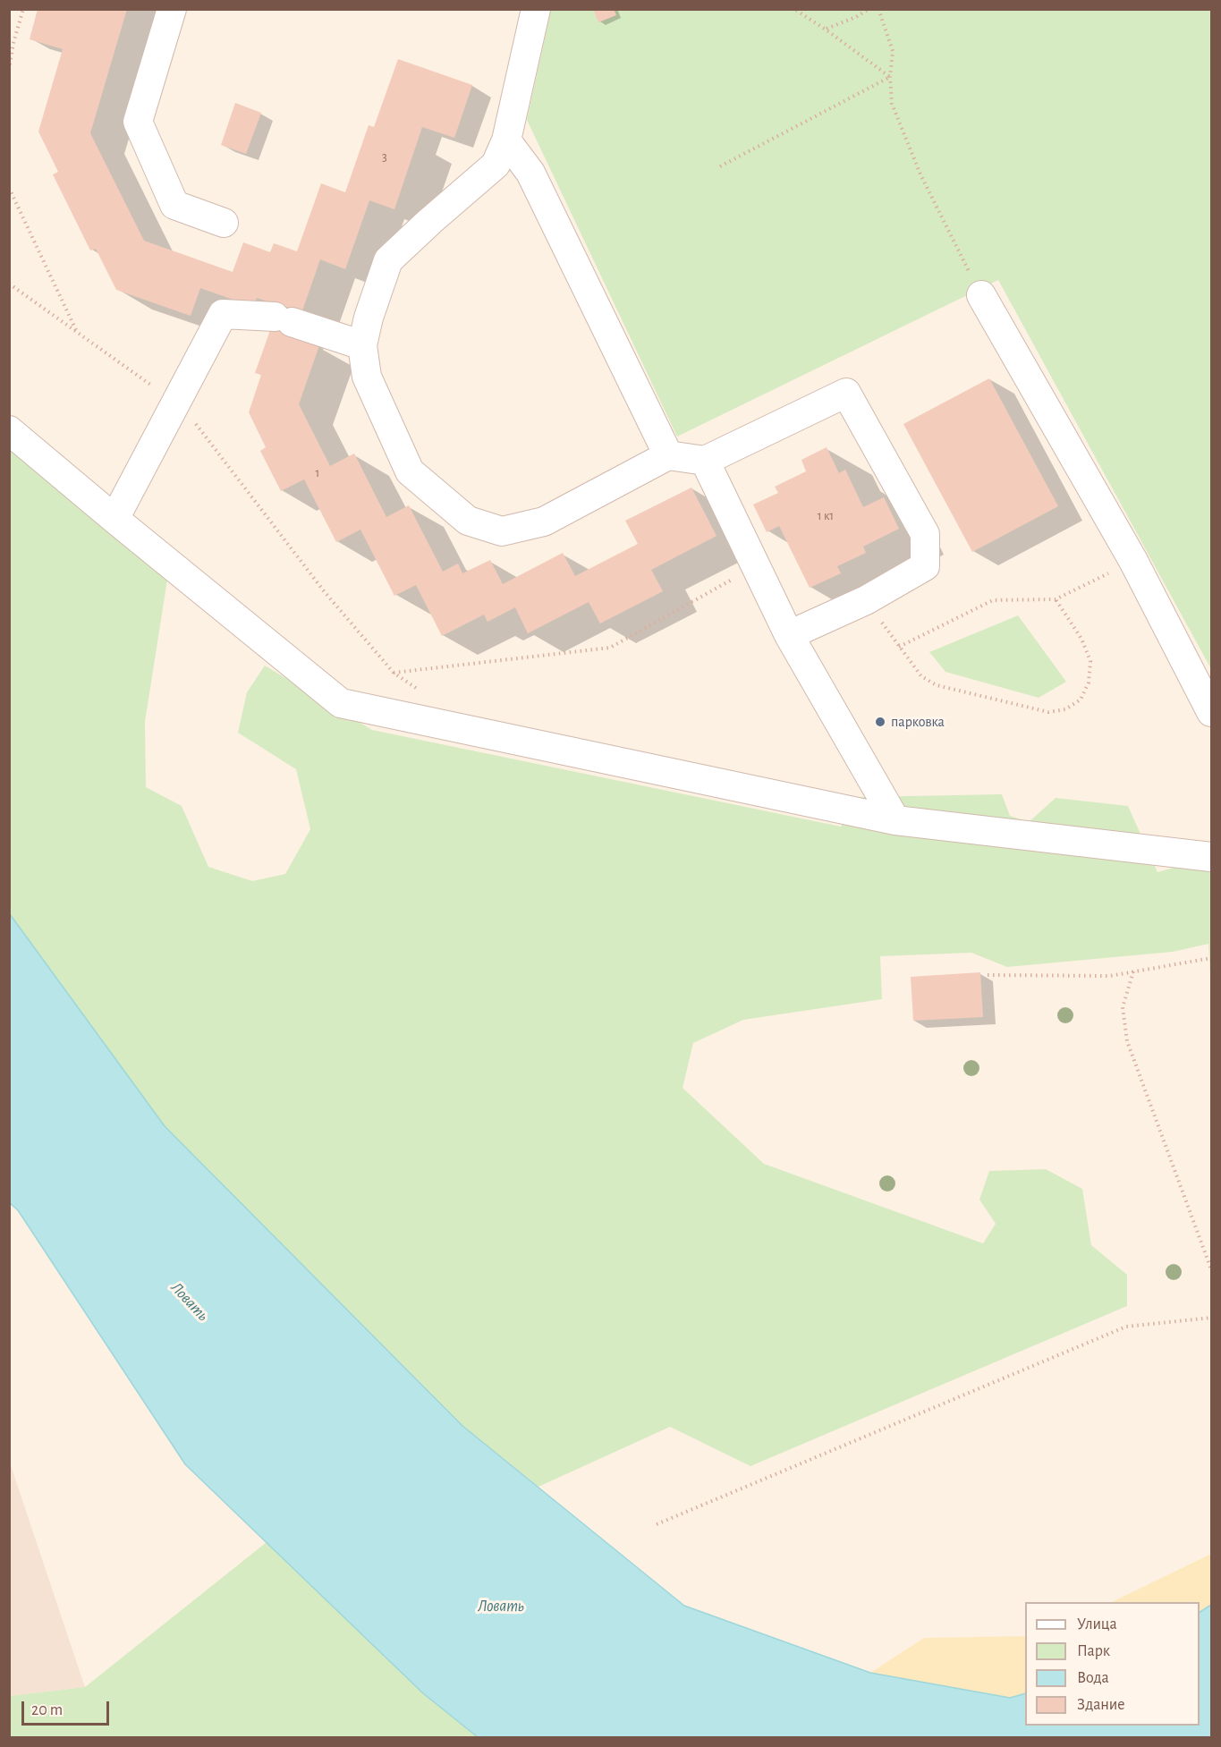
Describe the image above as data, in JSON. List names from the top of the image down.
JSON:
{
  "water": ["Ловать"],
  "places": ["парковка"],
  "house_numbers": ["3", "1", "1 к1"],
  "legend": [
    "Улица",
    "Парк",
    "Вода",
    "Здание"
  ],
  "scale_bar": "20 m"
}
